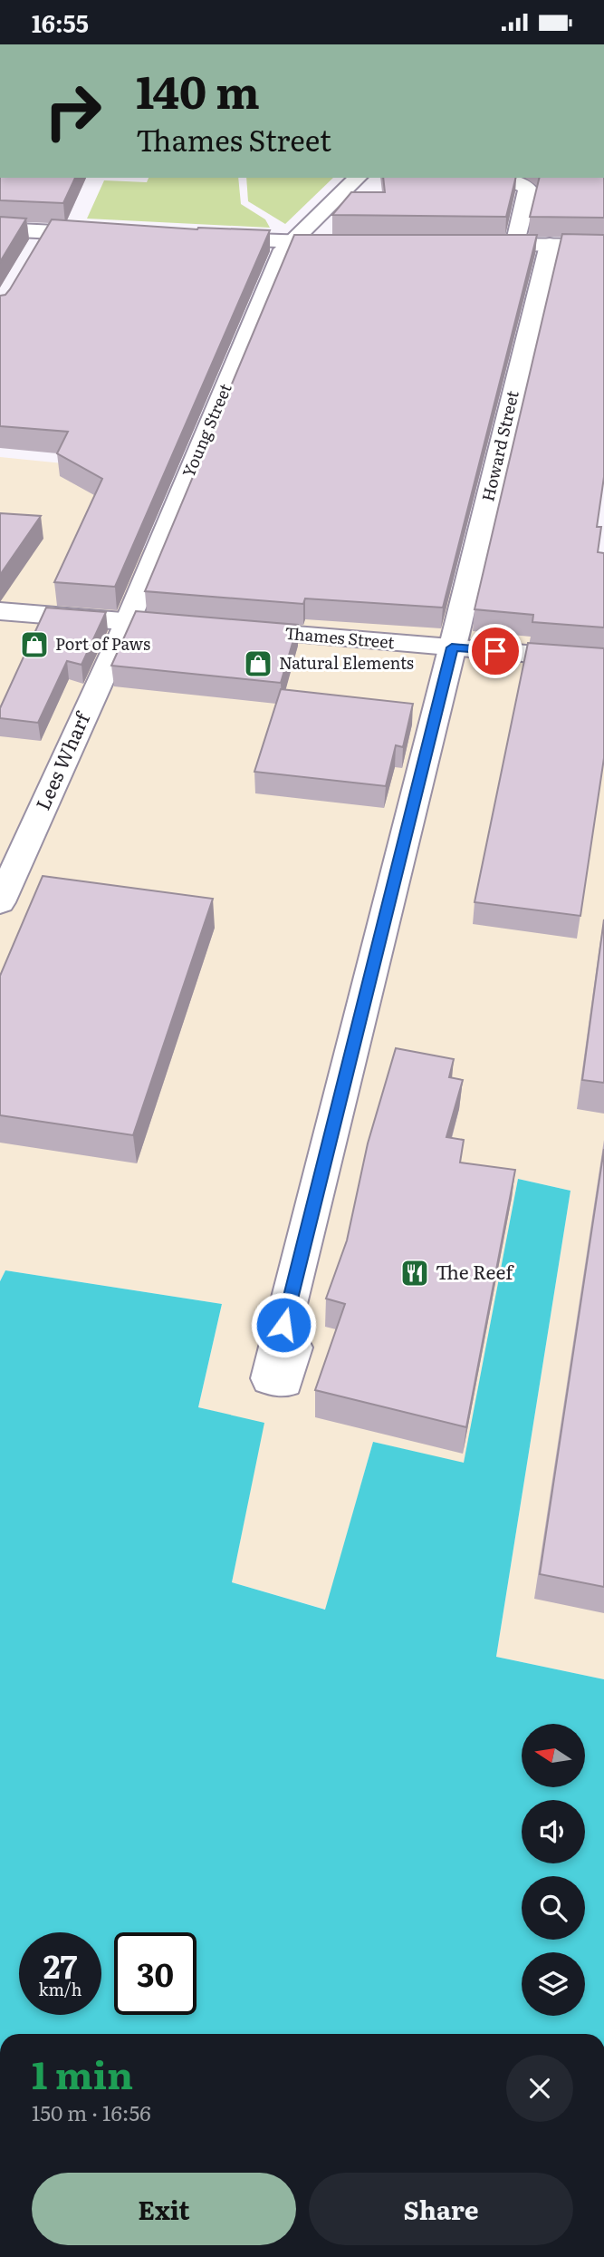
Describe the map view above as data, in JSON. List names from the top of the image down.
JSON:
{
  "streets": {
    "street": [
      "Young Street",
      "Howard Street",
      "Thames Street",
      "Lees Wharf"
    ]
  },
  "crossings": [
    ["Young Street", "Thames Street"],
    ["Young Street", "Lees Wharf"],
    ["Howard Street", "Thames Street"],
    ["Thames Street", "Lees Wharf"]
  ],
  "places": {
    "shop": ["Port of Paws", "Natural Elements"],
    "restaurant": ["The Reef"]
  },
  "north": "left",
  "page": {
    "status": "16:55",
    "turn": ["140 m", "Thames Street"],
    "speed": "27 km/h",
    "limit": "30",
    "heading": ["1 min", "150 m · 16:56"],
    "buttons": ["Exit", "Share"]
  }
}
